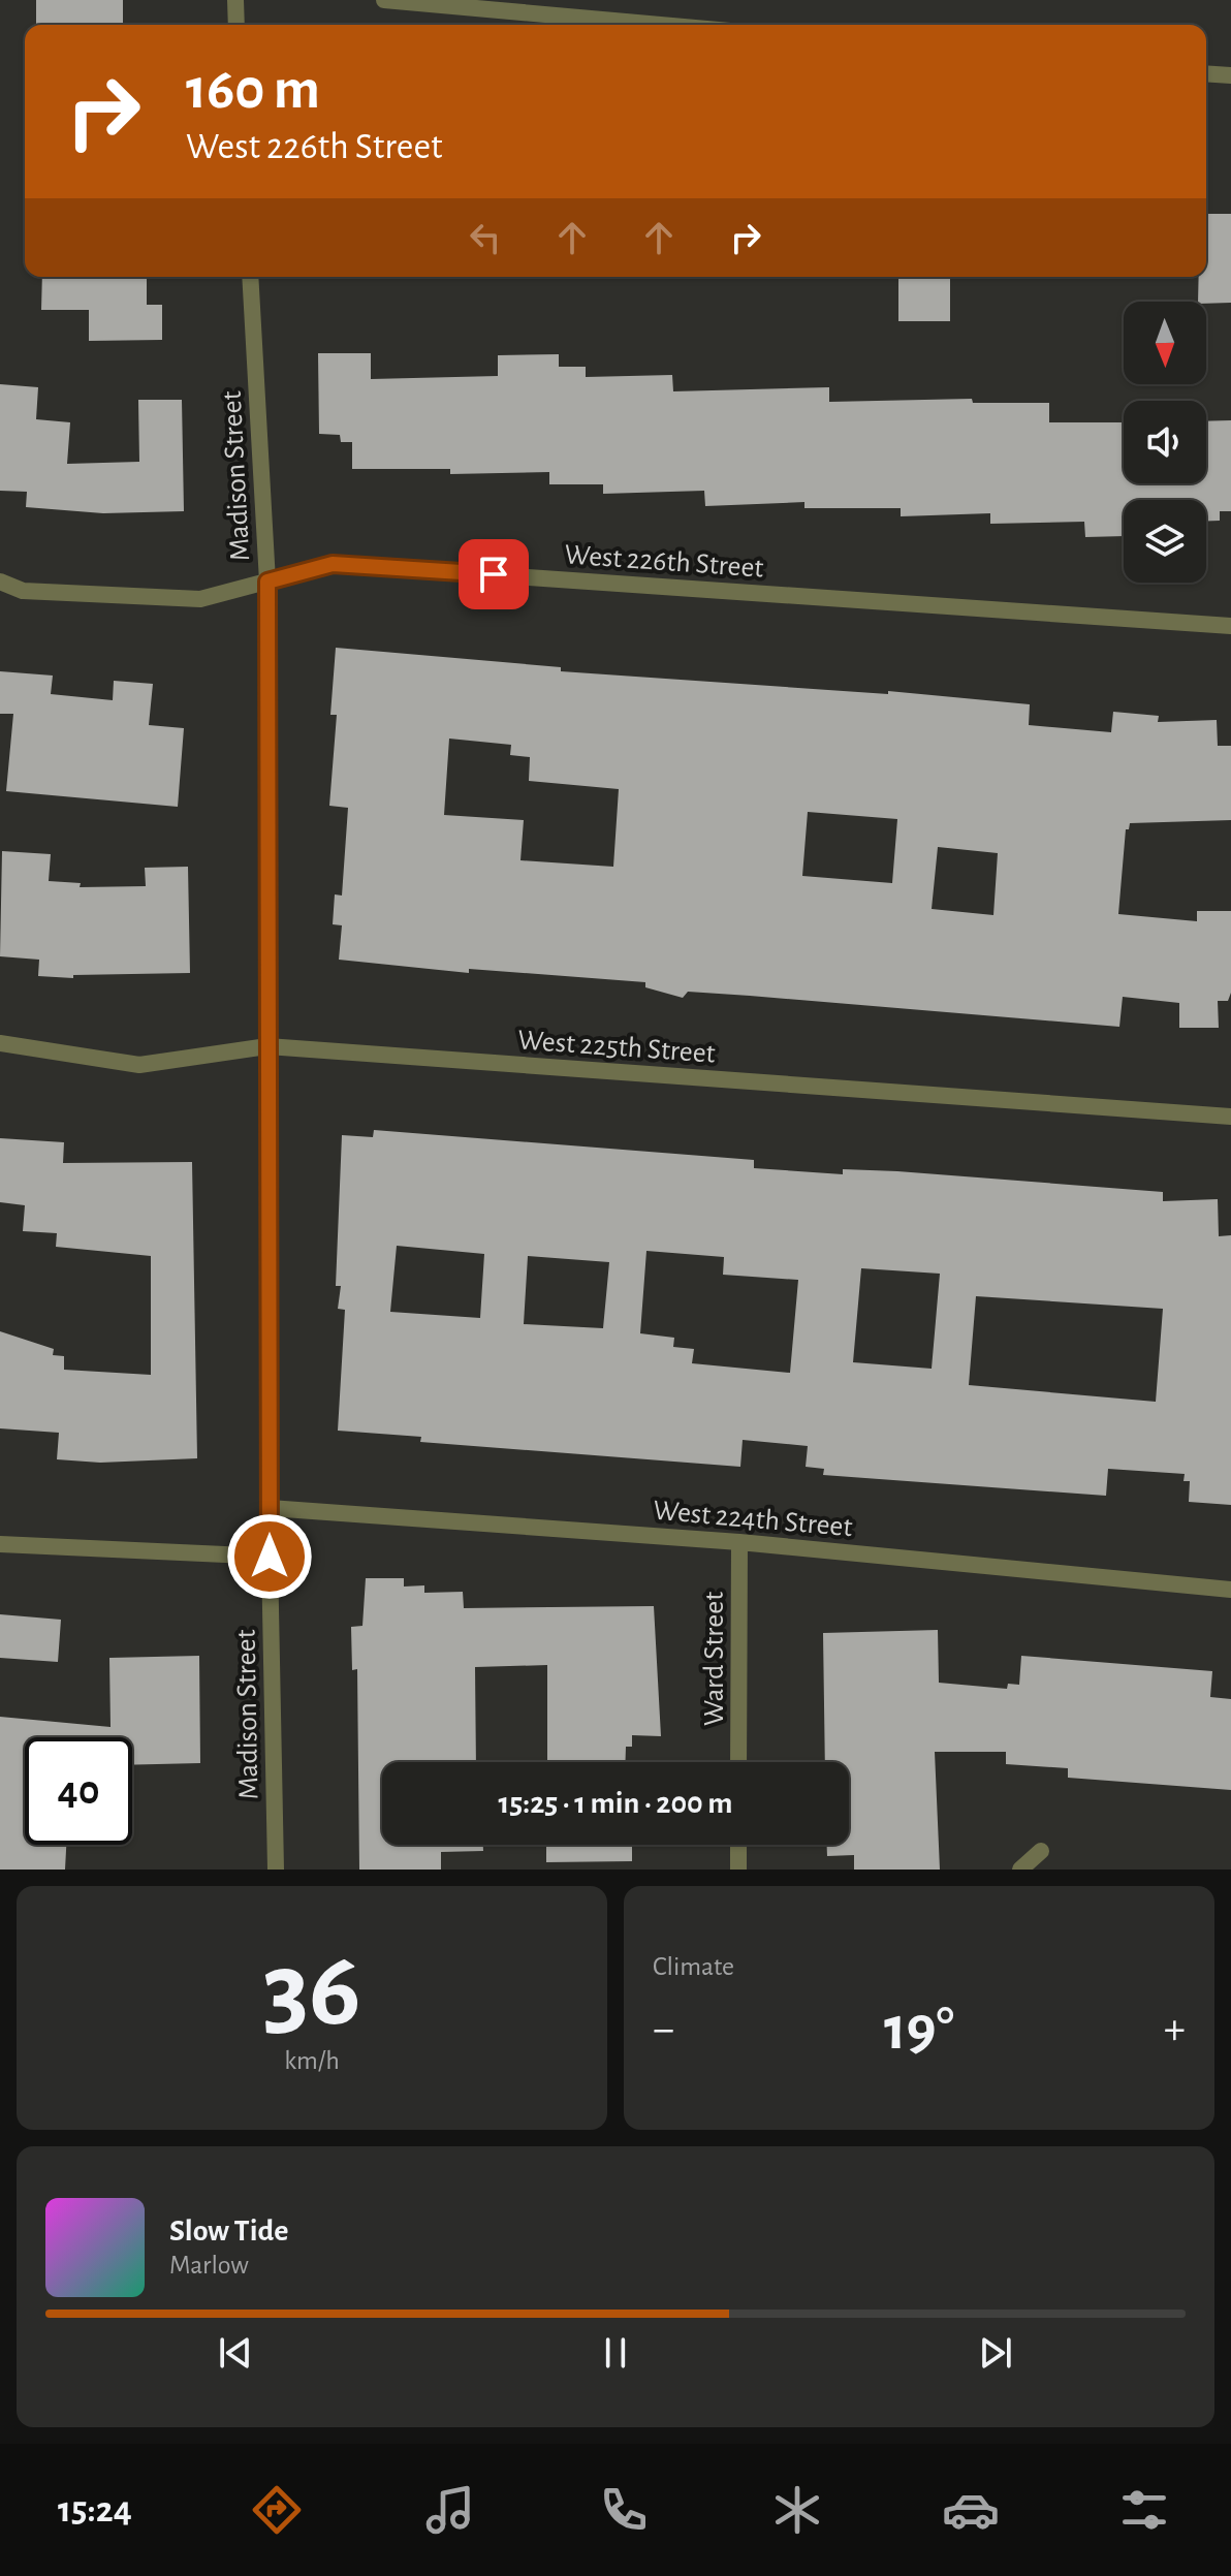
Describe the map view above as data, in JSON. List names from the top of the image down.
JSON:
{
  "streets": {
    "street": [
      "Madison Street",
      "West 226th Street",
      "West 225th Street",
      "West 224th Street",
      "Ward Street"
    ]
  },
  "crossings": [
    ["Madison Street", "West 226th Street"],
    ["Madison Street", "West 225th Street"],
    ["Madison Street", "West 224th Street"],
    ["West 224th Street", "Ward Street"]
  ],
  "north": "bottom",
  "page": {
    "turn": ["160 m", "West 226th Street"],
    "limit": "40",
    "trip": "15:25 · 1 min · 200 m",
    "tile": [
      ["36", "km/h"],
      "Climate"
    ],
    "heat": ["−", "19°", "+"],
    "song": ["Slow Tide", "Marlow"],
    "tabs": "15:24"
  }
}
